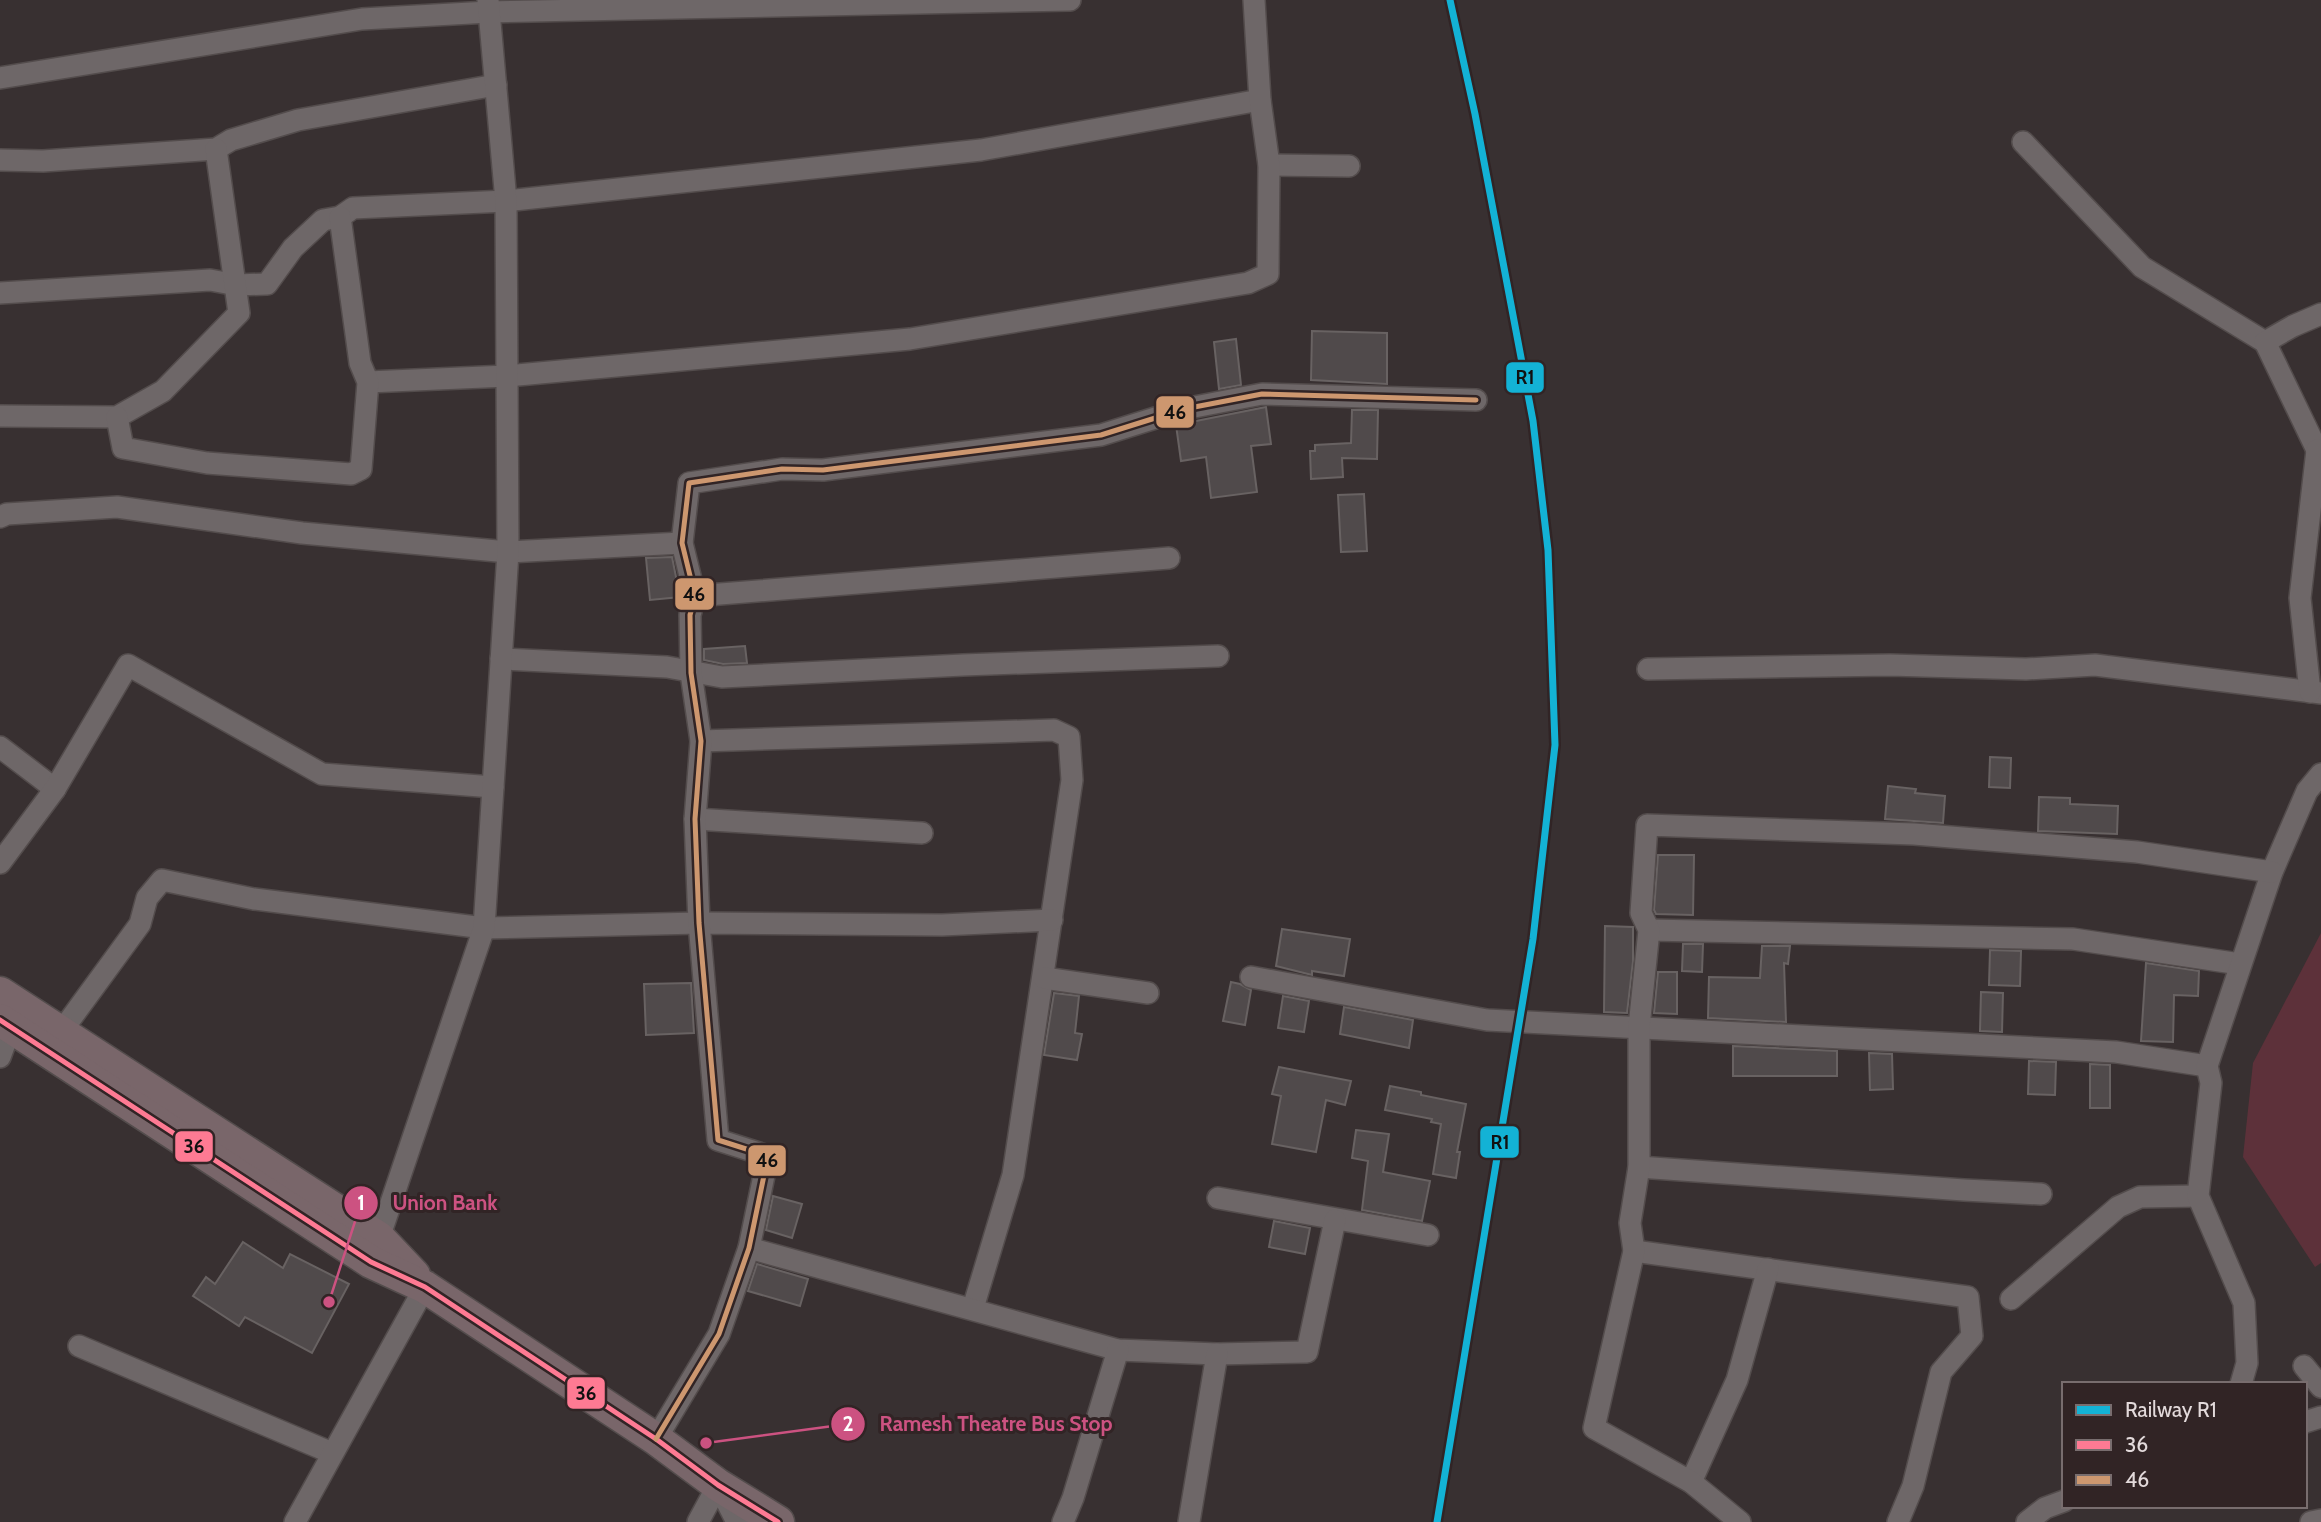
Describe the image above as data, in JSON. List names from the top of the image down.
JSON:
{
  "places": ["Union Bank", "Ramesh Theatre Bus Stop"],
  "lines": ["rail line R1", "transit line 46", "transit line 36"],
  "legend": ["Railway R1", "36", "46"]
}
